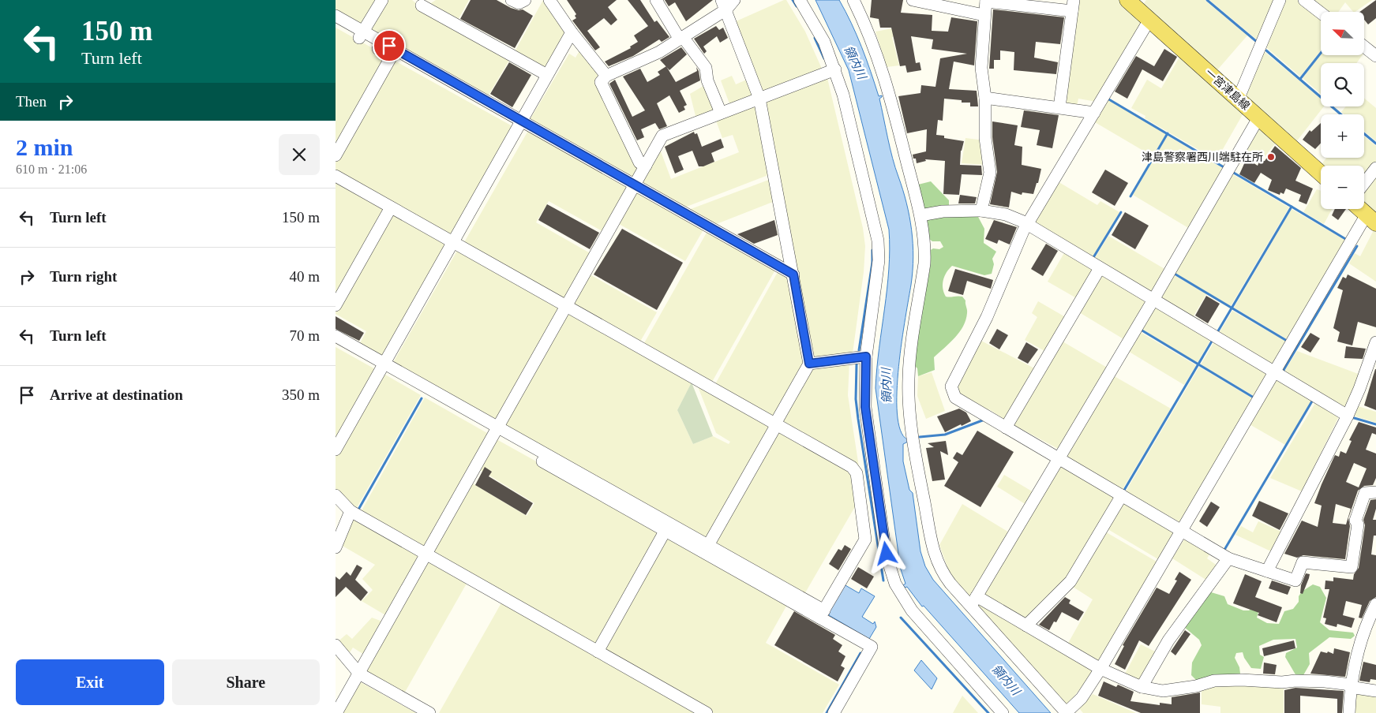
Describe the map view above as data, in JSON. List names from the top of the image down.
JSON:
{
  "streets": {
    "main road": ["一宮津島線"]
  },
  "water": ["領内川"],
  "places": ["津島警察署西川端駐在所"],
  "north": "top left",
  "page": {
    "turn": ["150 m", "Turn left"],
    "map_buttons": ["+", "−"],
    "then": "Then",
    "heading": ["2 min", "610 m · 21:06"],
    "list": [
      {
        "name": "Turn left",
        "value": "150 m"
      },
      {
        "name": "Turn right",
        "value": "40 m"
      },
      {
        "name": "Turn left",
        "value": "70 m"
      },
      {
        "name": "Arrive at destination",
        "value": "350 m"
      }
    ],
    "buttons": ["Exit", "Share"]
  }
}
